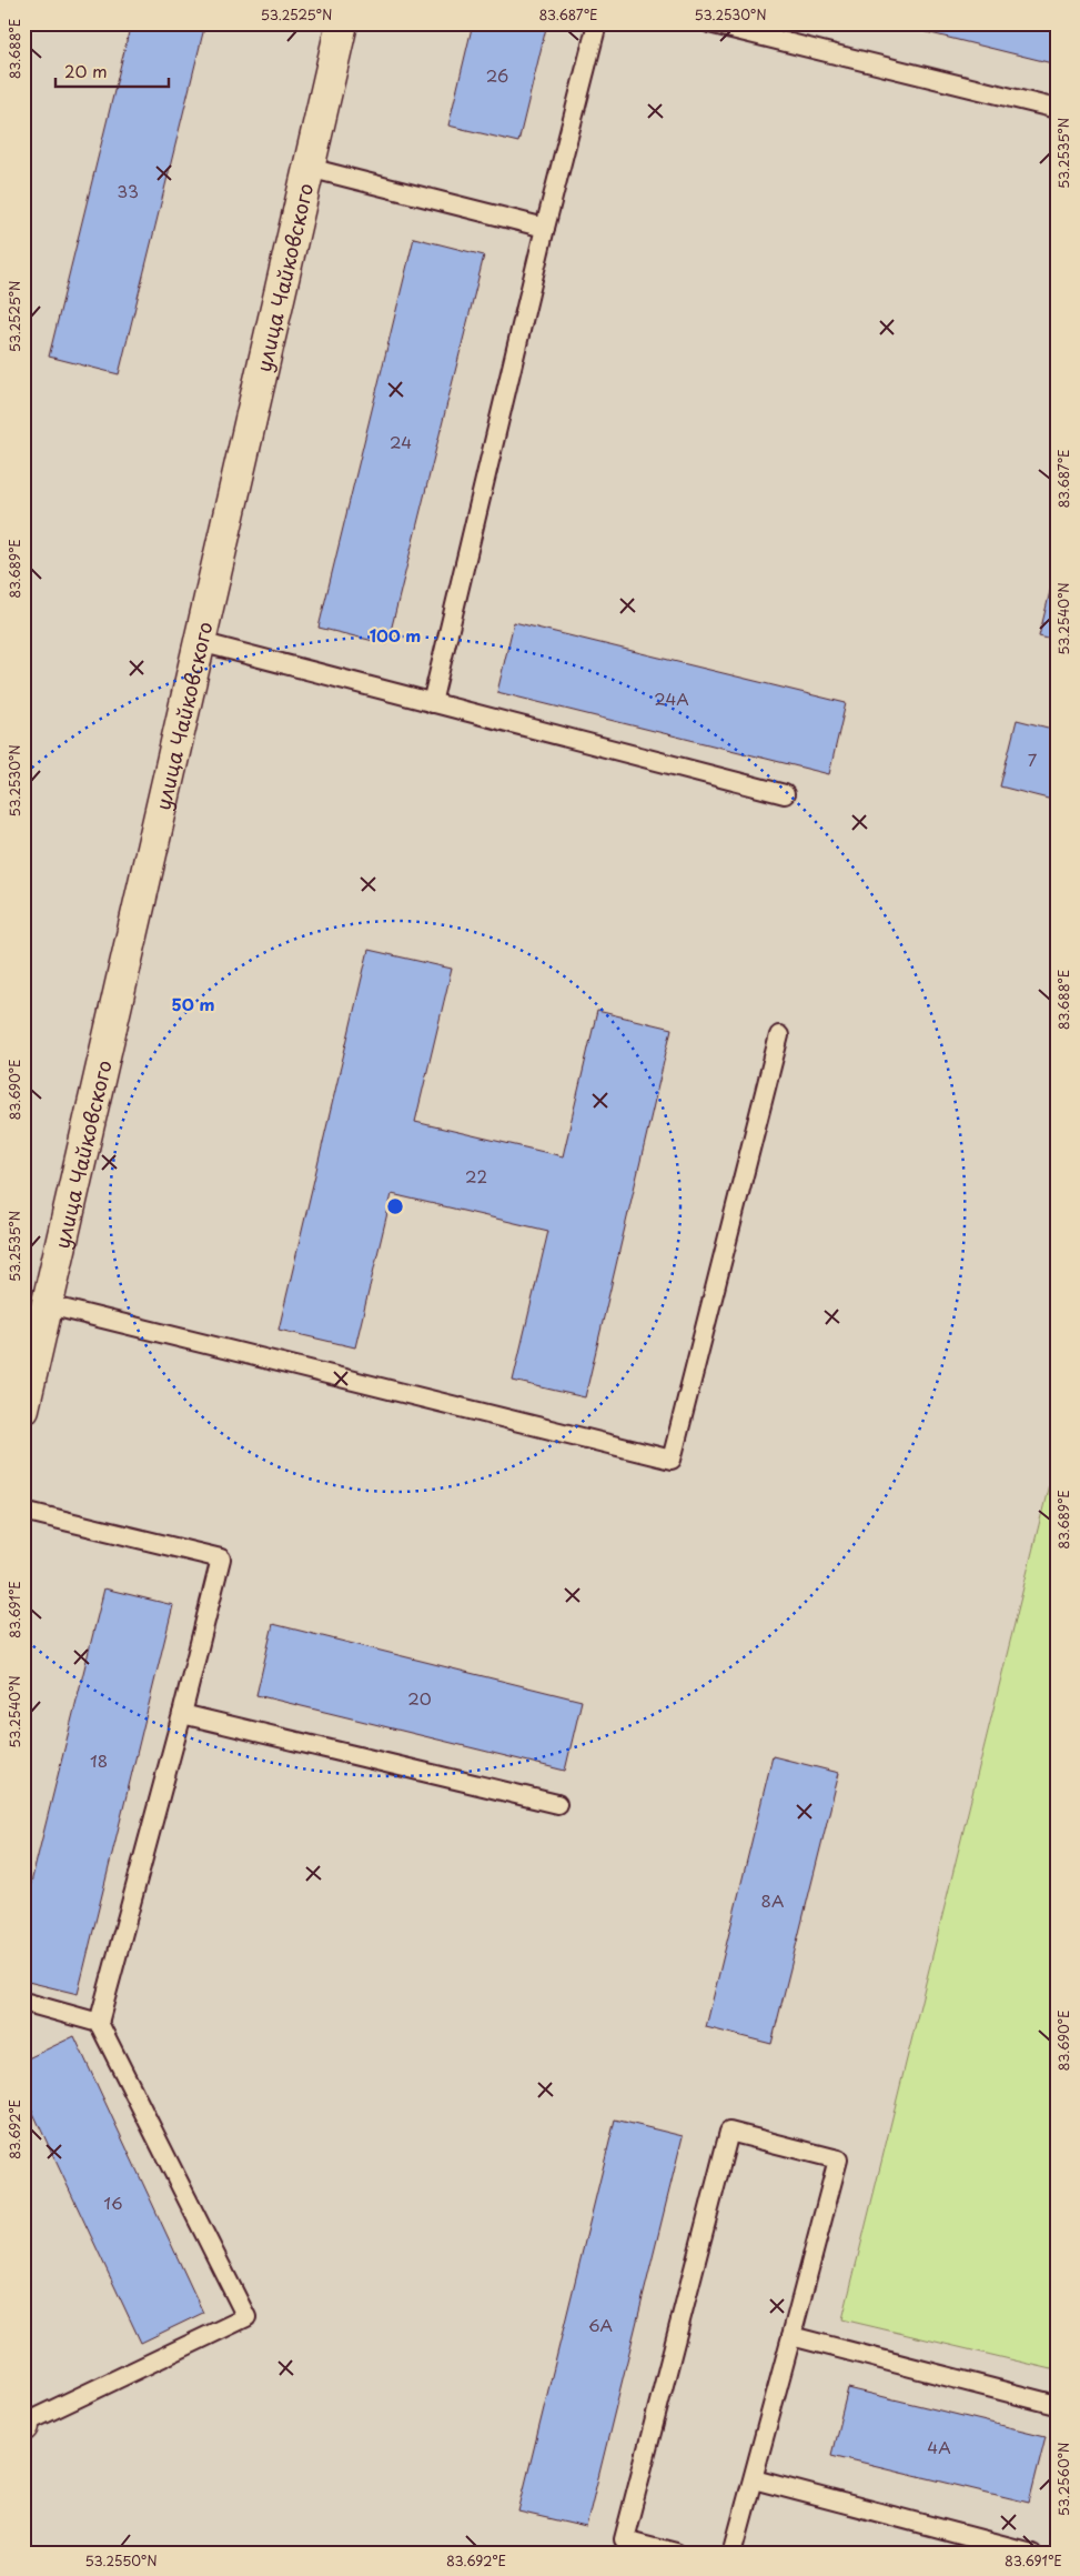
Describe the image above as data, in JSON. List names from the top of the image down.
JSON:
{
  "streets": {
    "street": ["улица Чайковского"]
  },
  "house_numbers": [
    "26",
    "33",
    "24",
    "24А",
    "7",
    "22",
    "20",
    "18",
    "8А",
    "16",
    "6А",
    "4А"
  ],
  "scale_bar": "20 m",
  "coordinates": [
    "53.2525°N",
    "83.687°E",
    "53.2530°N",
    "83.688°E",
    "53.2535°N",
    "83.689°E",
    "53.2540°N",
    "83.690°E",
    "83.691°E",
    "83.692°E",
    "53.2560°N",
    "53.2550°N"
  ],
  "rings": ["100 m", "50 m"]
}
